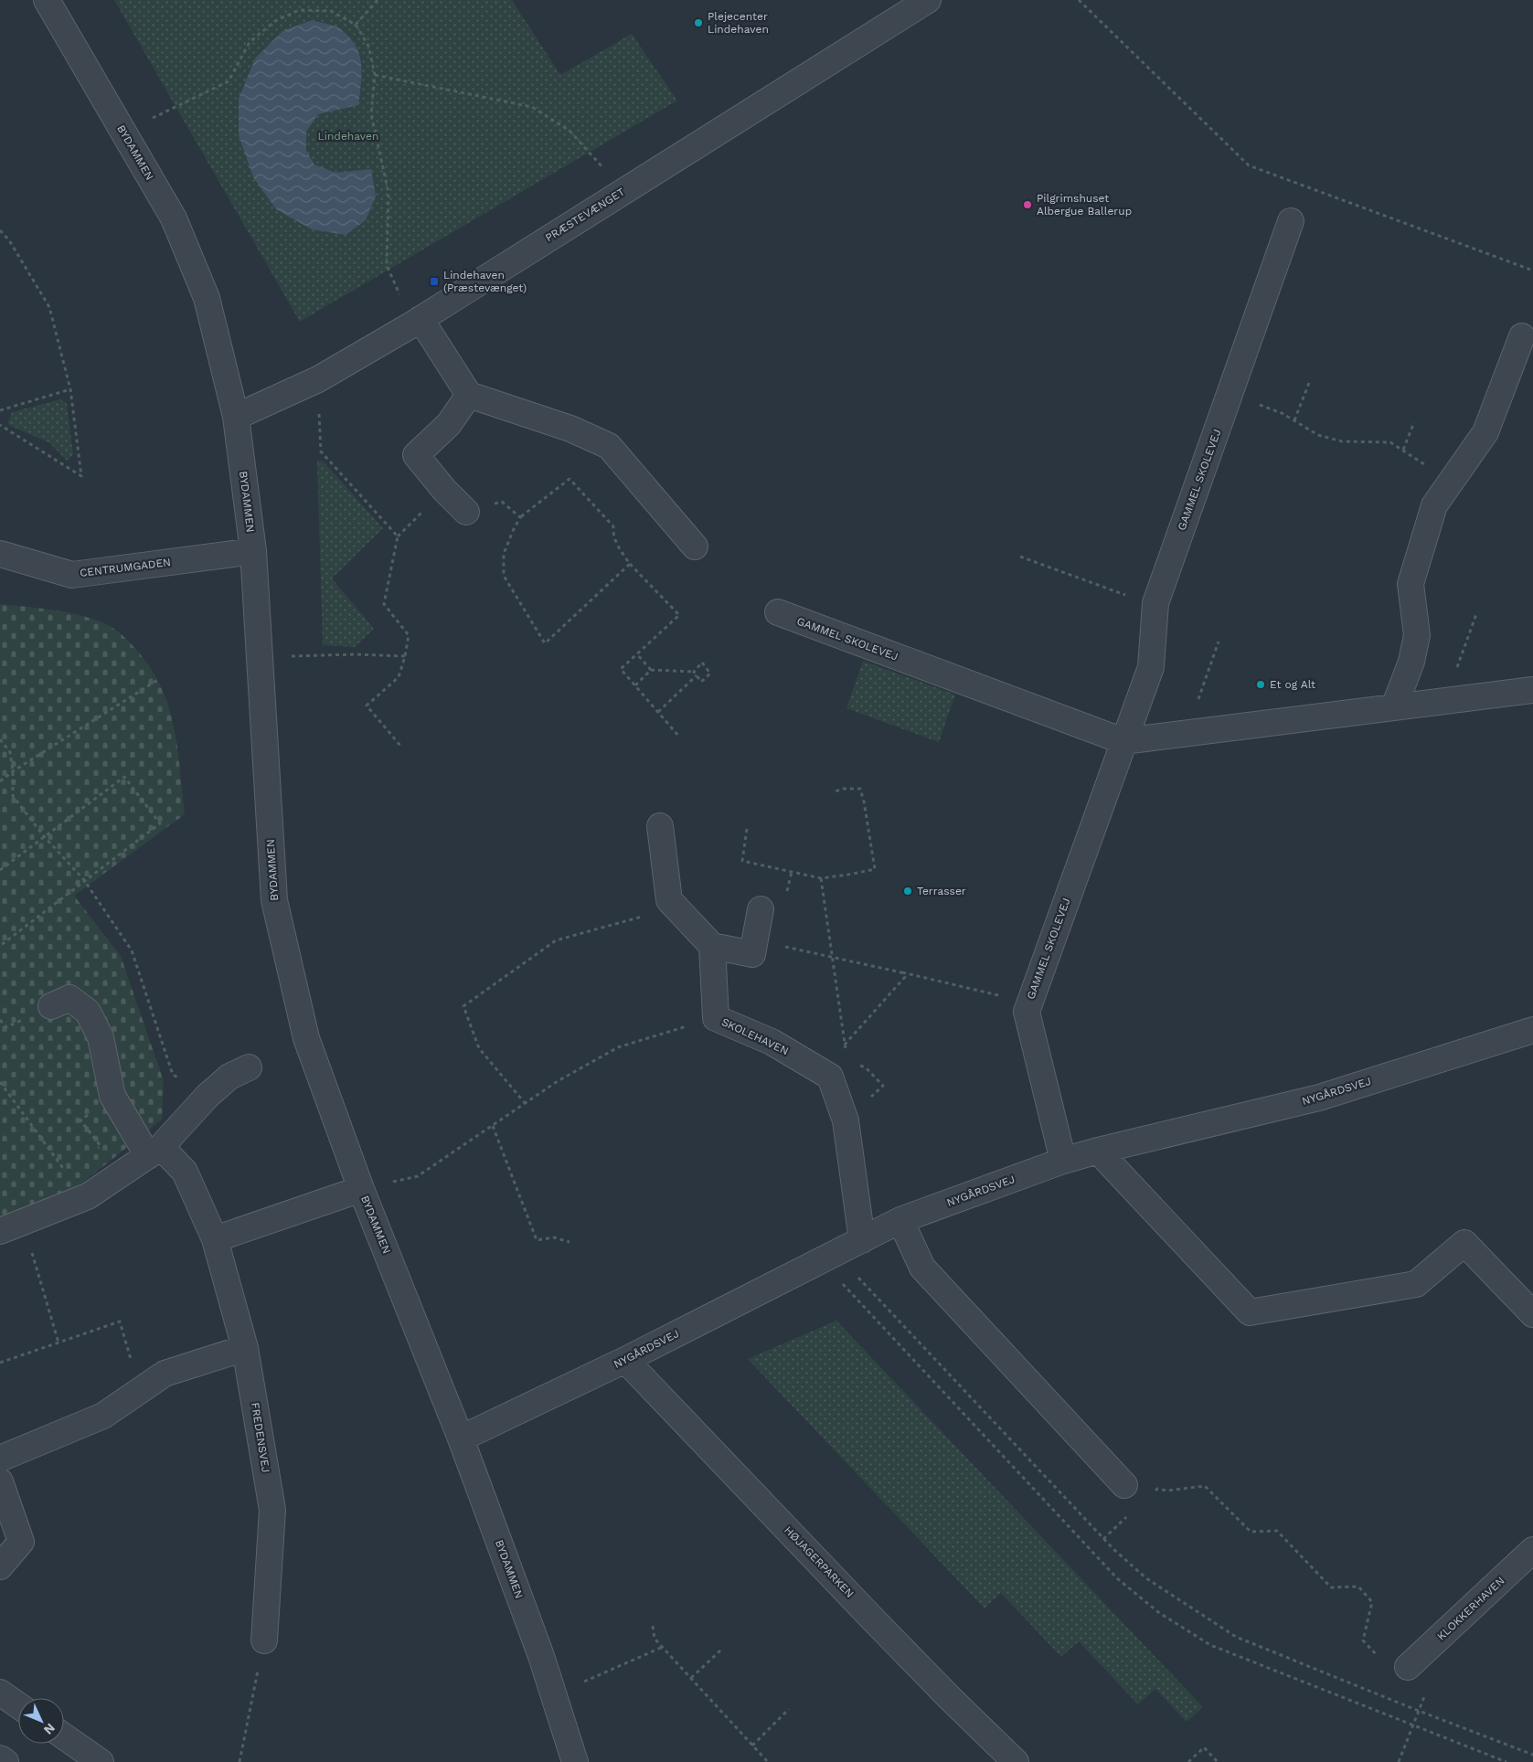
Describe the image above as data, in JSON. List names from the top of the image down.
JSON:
{
  "streets": {
    "street": [
      "BYDAMMEN",
      "PRÆSTEVÆNGET",
      "GAMMEL SKOLEVEJ",
      "CENTRUMGADEN",
      "SKOLEHAVEN",
      "NYGÅRDSVEJ",
      "FREDENSVEJ",
      "HØJAGERPARKEN",
      "KLOKKERHAVEN"
    ]
  },
  "crossings": [
    ["BYDAMMEN", "PRÆSTEVÆNGET"],
    ["BYDAMMEN", "CENTRUMGADEN"],
    ["BYDAMMEN", "NYGÅRDSVEJ"],
    ["GAMMEL SKOLEVEJ", "NYGÅRDSVEJ"],
    ["SKOLEHAVEN", "NYGÅRDSVEJ"],
    ["NYGÅRDSVEJ", "HØJAGERPARKEN"]
  ],
  "parks": ["Lindehaven"],
  "places": {
    "other": [
      "Plejecenter Lindehaven",
      "Pilgrimshuset Albergue Ballerup",
      "Et og Alt",
      "Terrasser"
    ],
    "transit": ["Lindehaven (Præstevænget)"]
  },
  "north": "bottom right"
}
